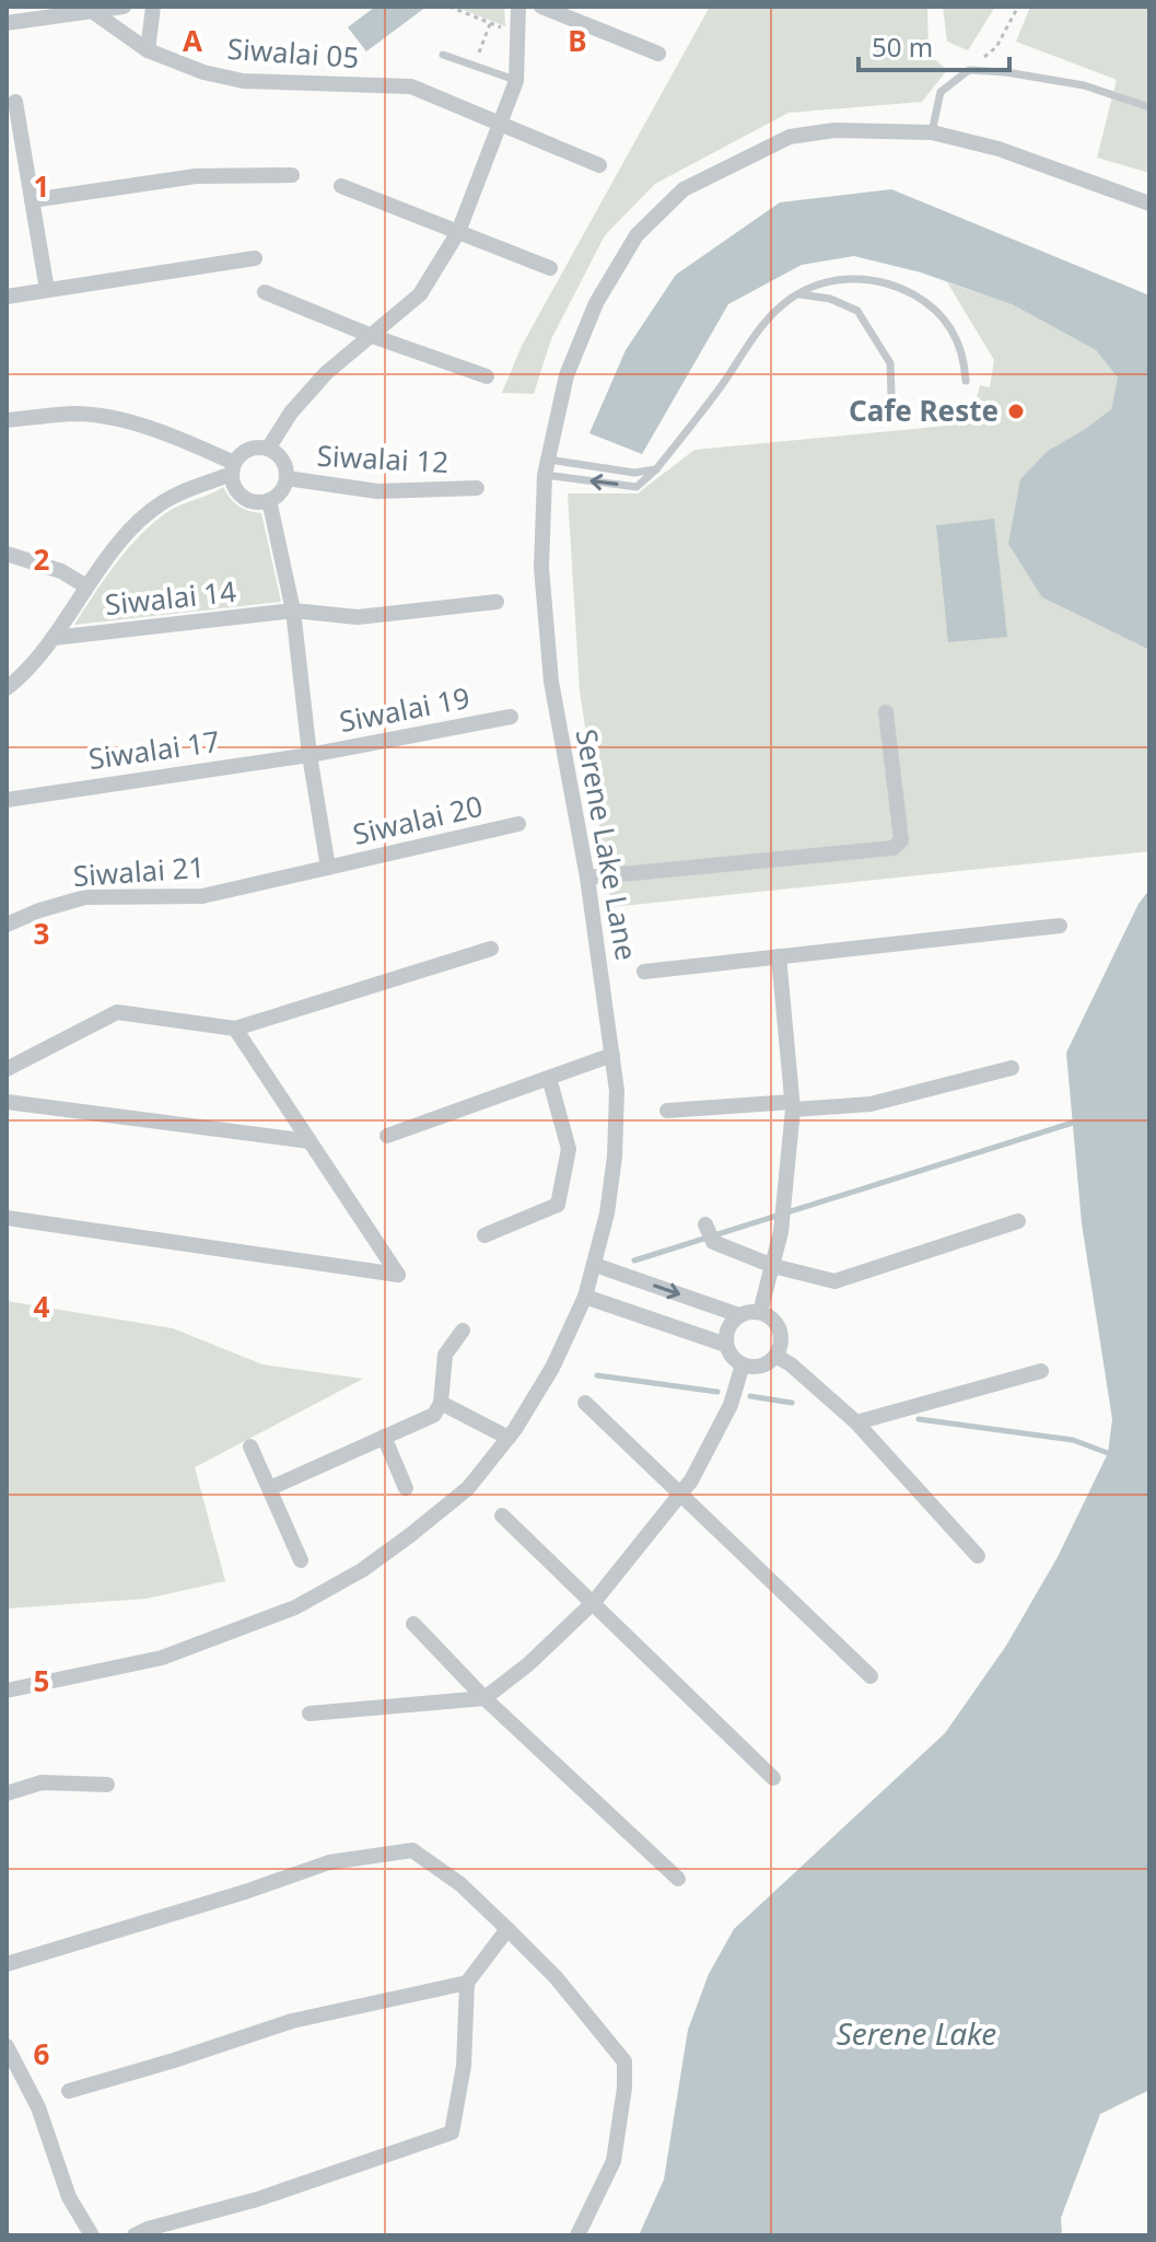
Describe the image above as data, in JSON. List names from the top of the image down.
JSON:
{
  "streets": {
    "street": [
      "Siwalai 05",
      "Siwalai 12",
      "Siwalai 14",
      "Siwalai 19",
      "Siwalai 17",
      "Siwalai 20",
      "Serene Lake Lane",
      "Siwalai 21"
    ]
  },
  "crossings": [
    ["Siwalai 19", "Siwalai 17"],
    ["Siwalai 20", "Siwalai 21"]
  ],
  "water": ["Serene Lake"],
  "places": ["Cafe Reste"],
  "scale_bar": "50 m",
  "grid": {
    "columns": ["A", "B"],
    "rows": [
      "1",
      "2",
      "3",
      "4",
      "5",
      "6"
    ]
  }
}
